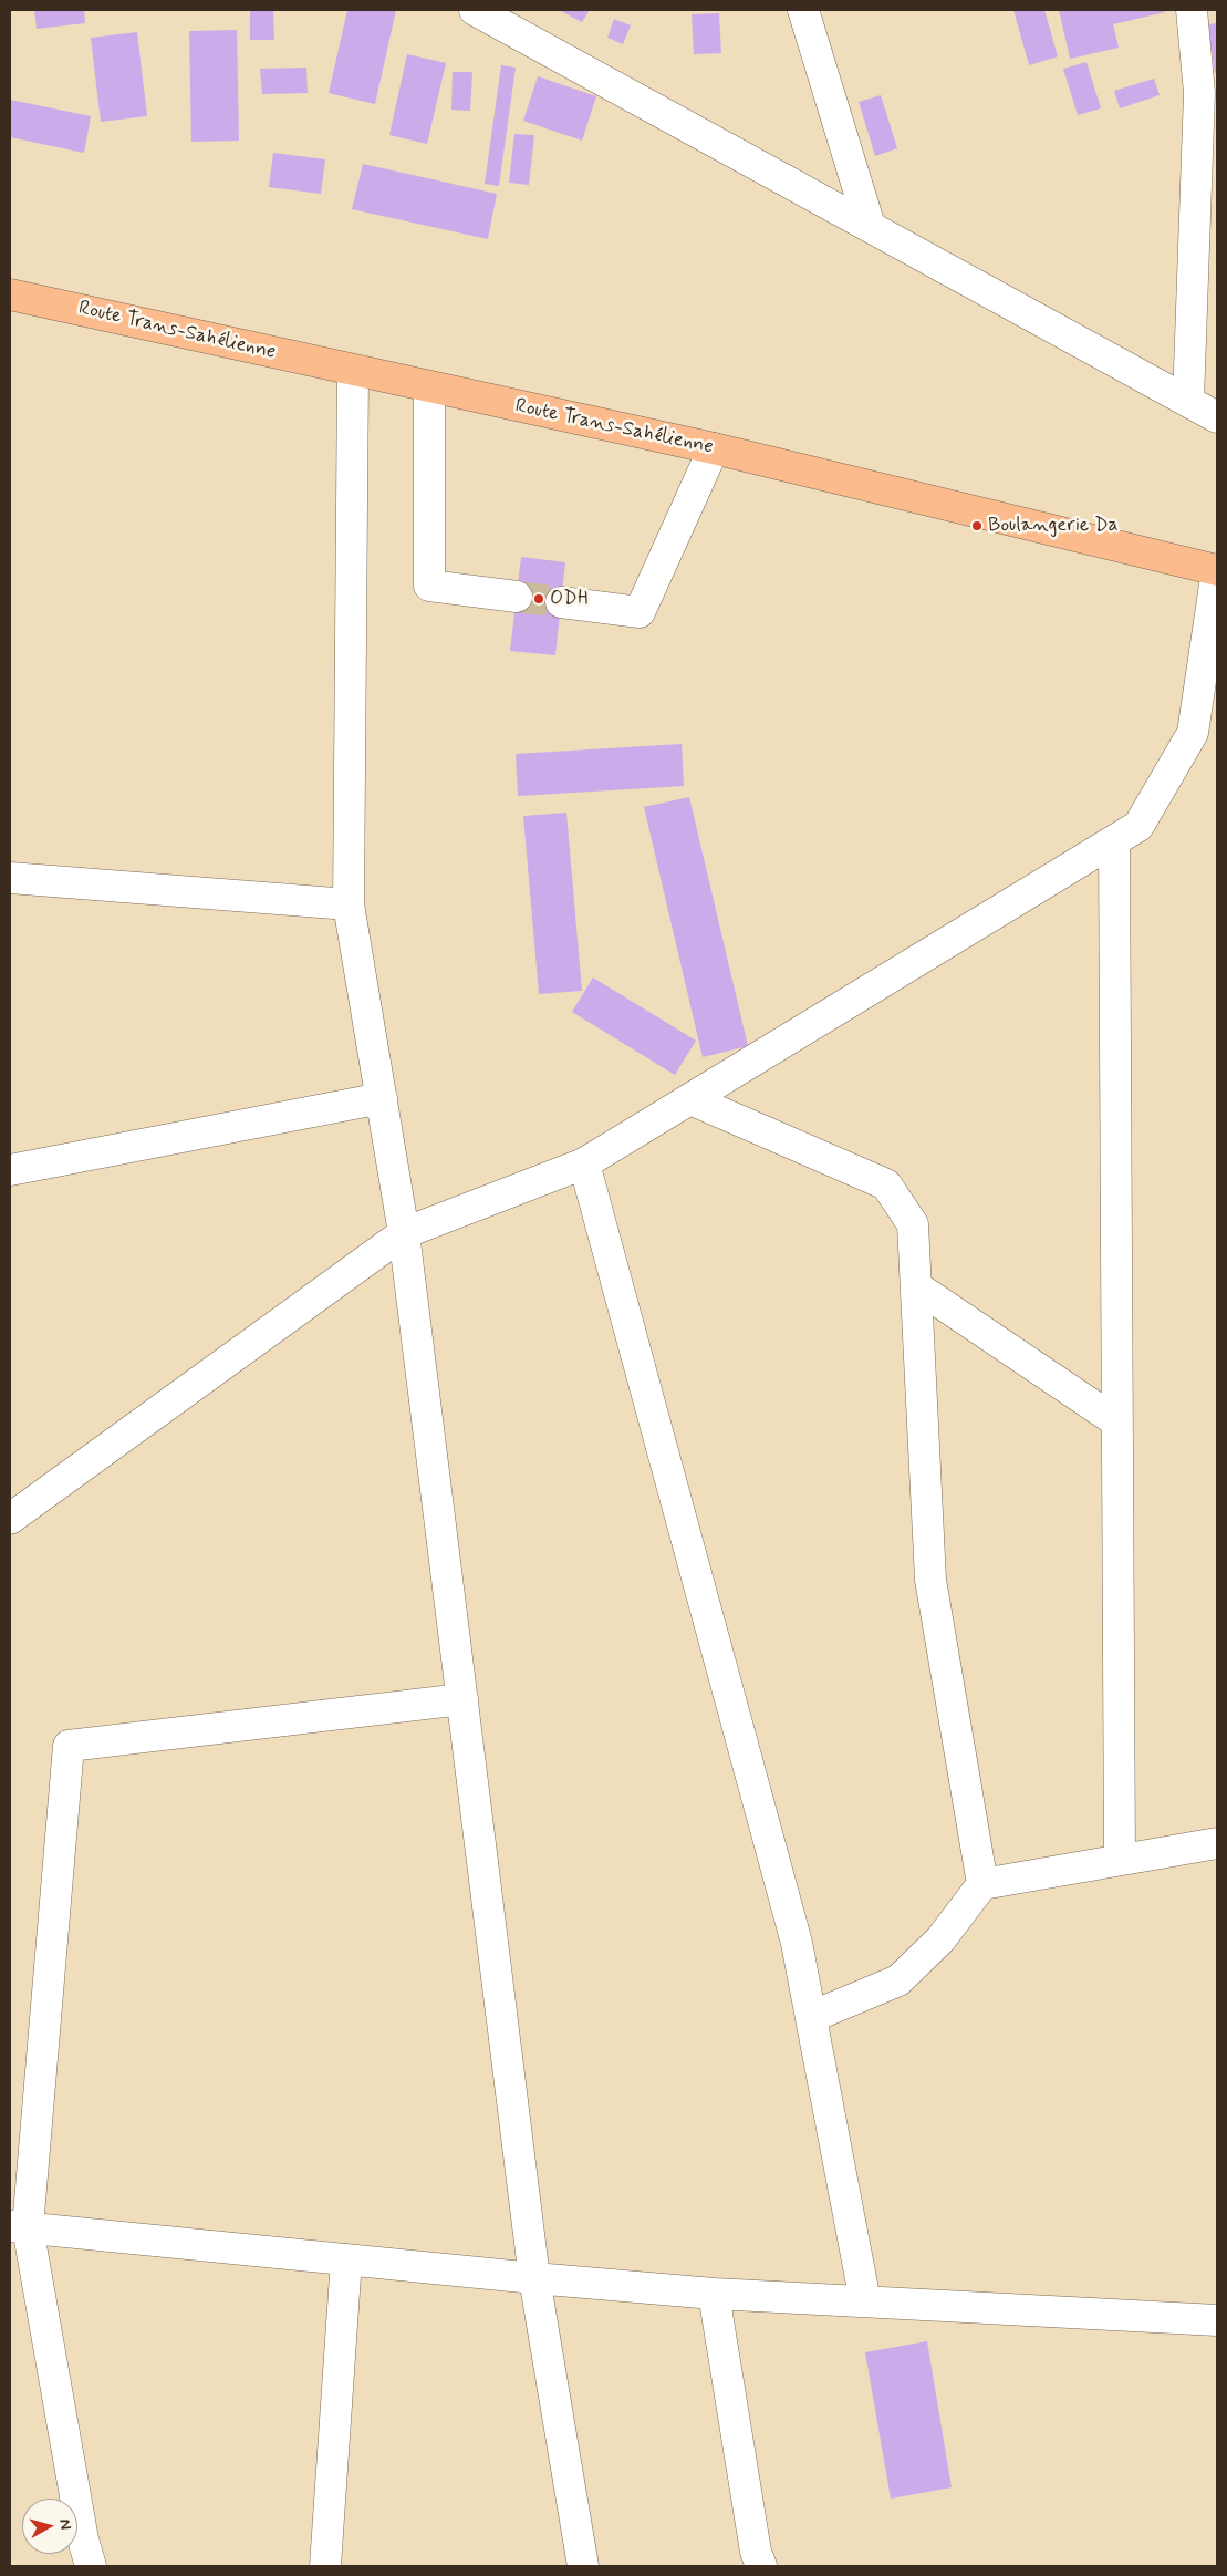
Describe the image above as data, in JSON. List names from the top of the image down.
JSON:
{
  "streets": {
    "highway": ["Route Trans-Sahélienne"]
  },
  "places": ["Boulangerie Da", "ODH"],
  "north": "right"
}
